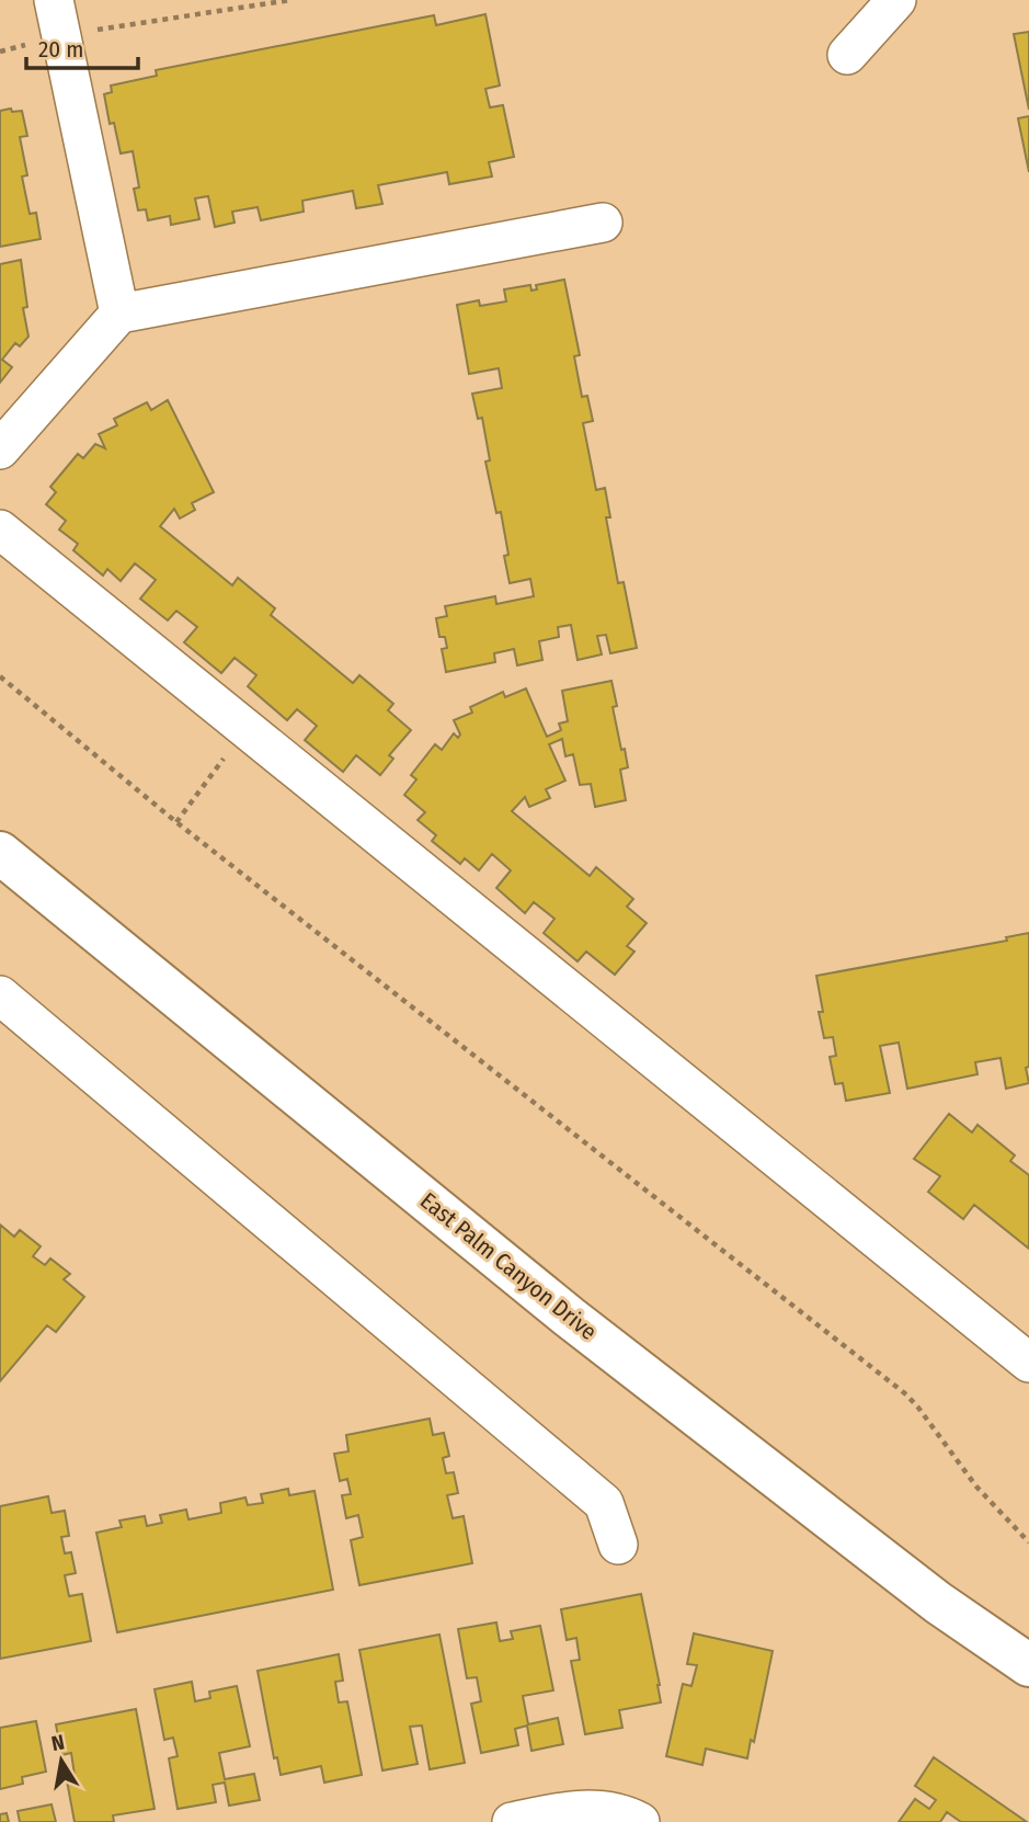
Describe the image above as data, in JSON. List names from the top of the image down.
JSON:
{
  "streets": {
    "main road": ["East Palm Canyon Drive"]
  },
  "scale_bar": "20 m",
  "north": "top"
}
